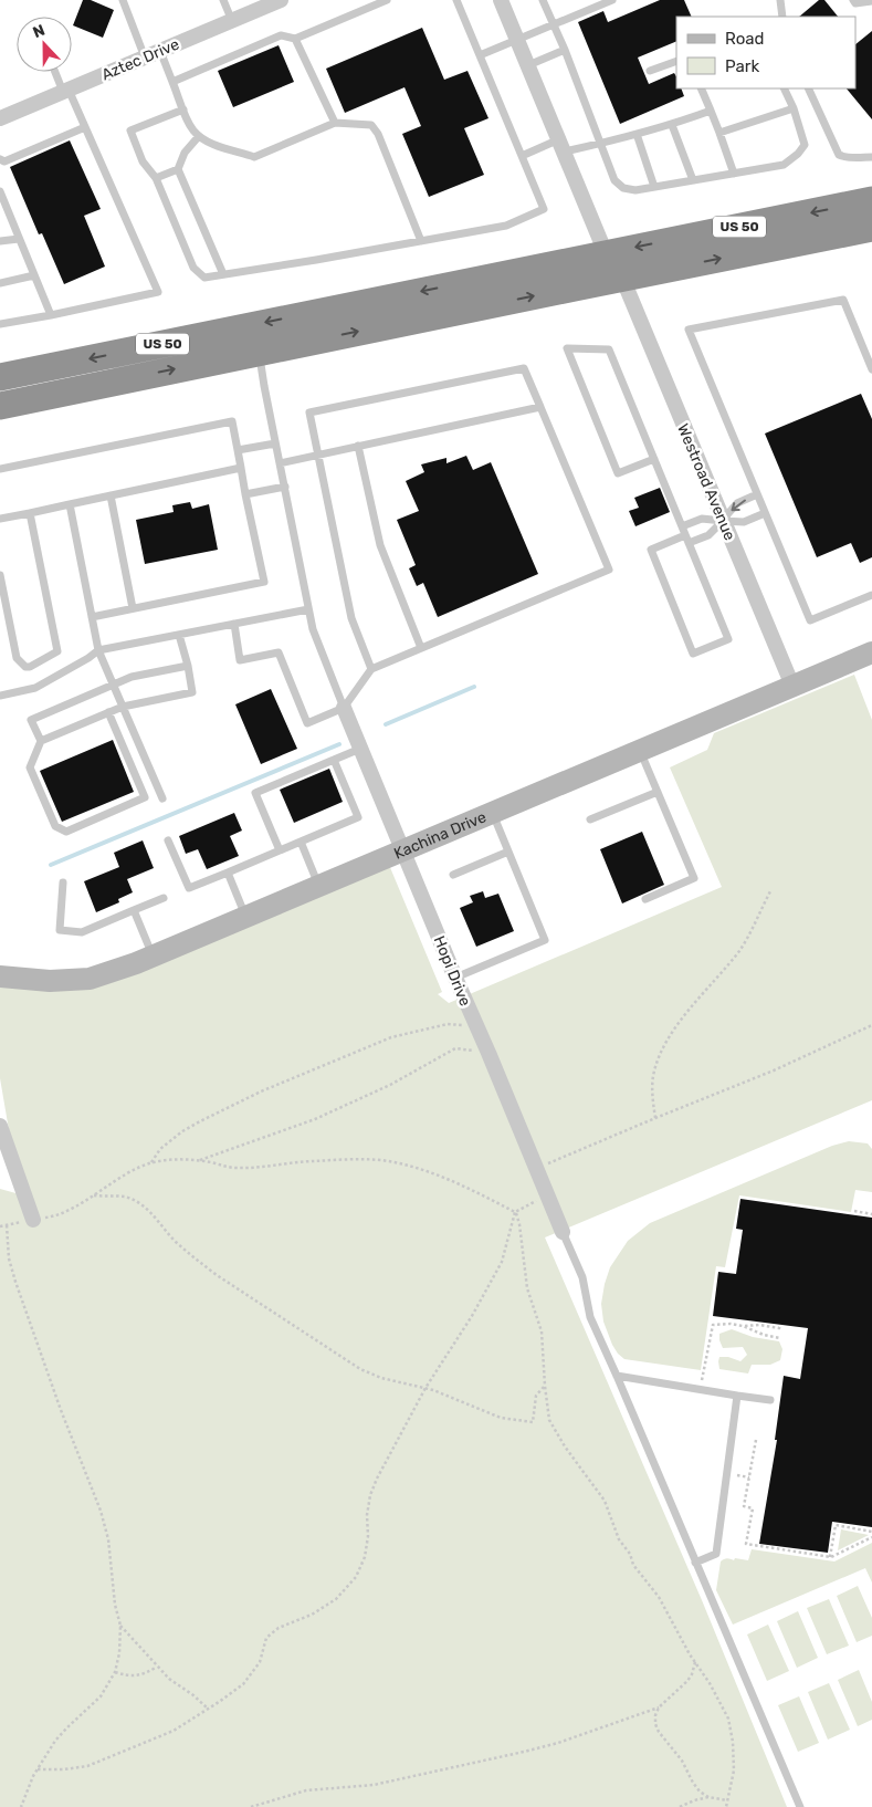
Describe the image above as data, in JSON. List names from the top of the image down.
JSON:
{
  "streets": {
    "highway": ["US 50"],
    "street": [
      "Aztec Drive",
      "Westroad Avenue",
      "Kachina Drive",
      "Hopi Drive"
    ]
  },
  "crossings": [
    ["US 50", "Westroad Avenue"],
    ["Westroad Avenue", "Kachina Drive"],
    ["Kachina Drive", "Hopi Drive"]
  ],
  "legend": ["Road", "Park"],
  "north": "top"
}
